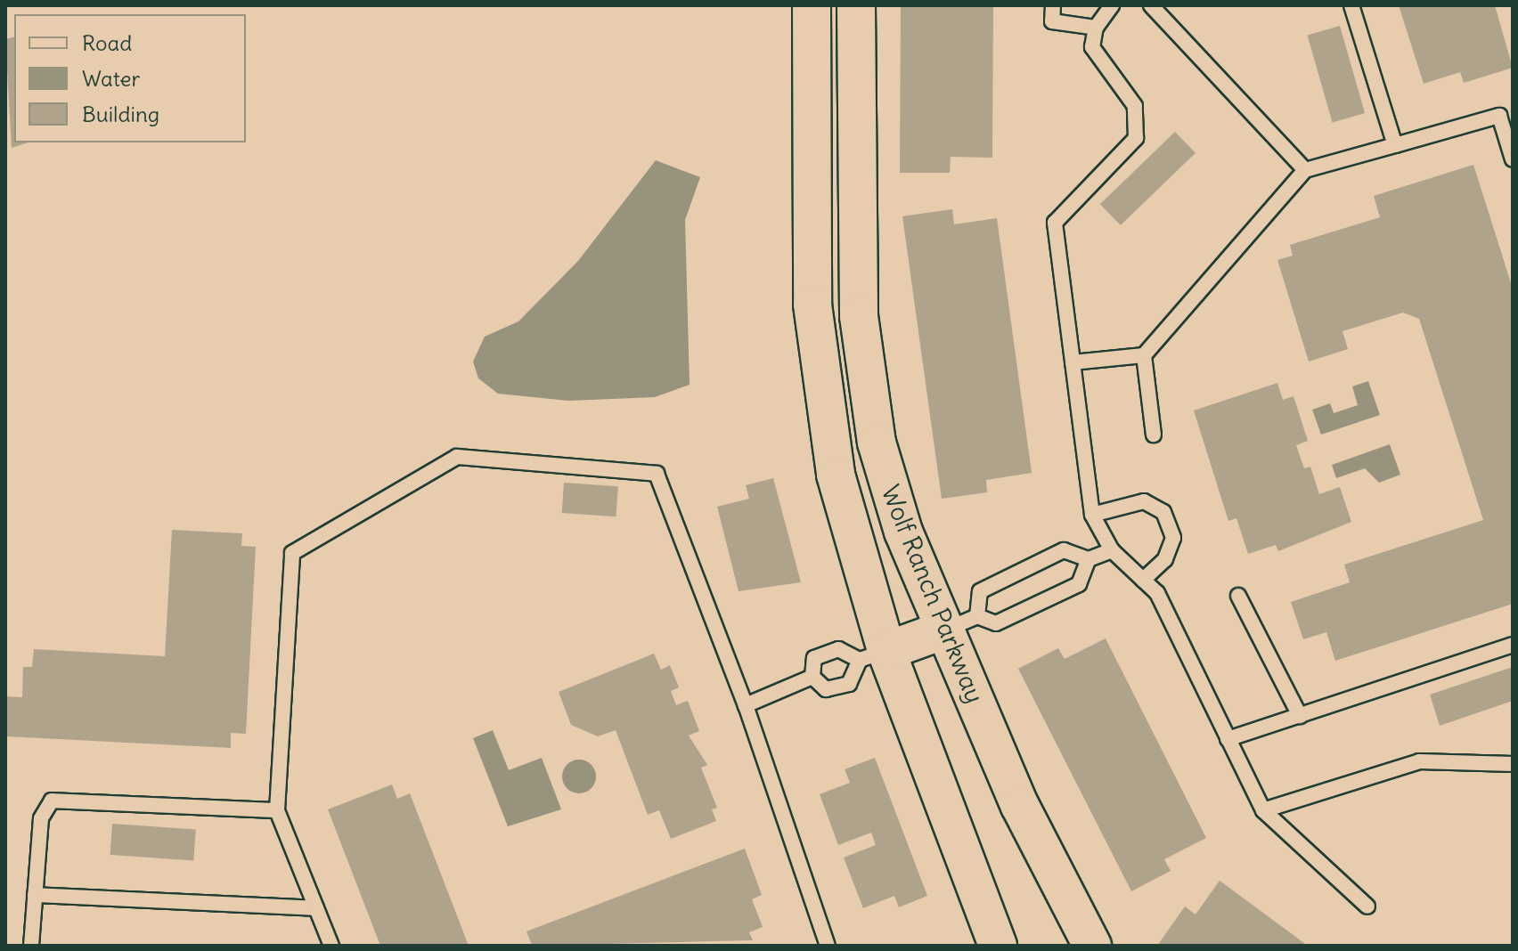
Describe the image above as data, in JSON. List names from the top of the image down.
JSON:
{
  "streets": {
    "street": ["Wolf Ranch Parkway"]
  },
  "legend": ["Road", "Water", "Building"]
}
